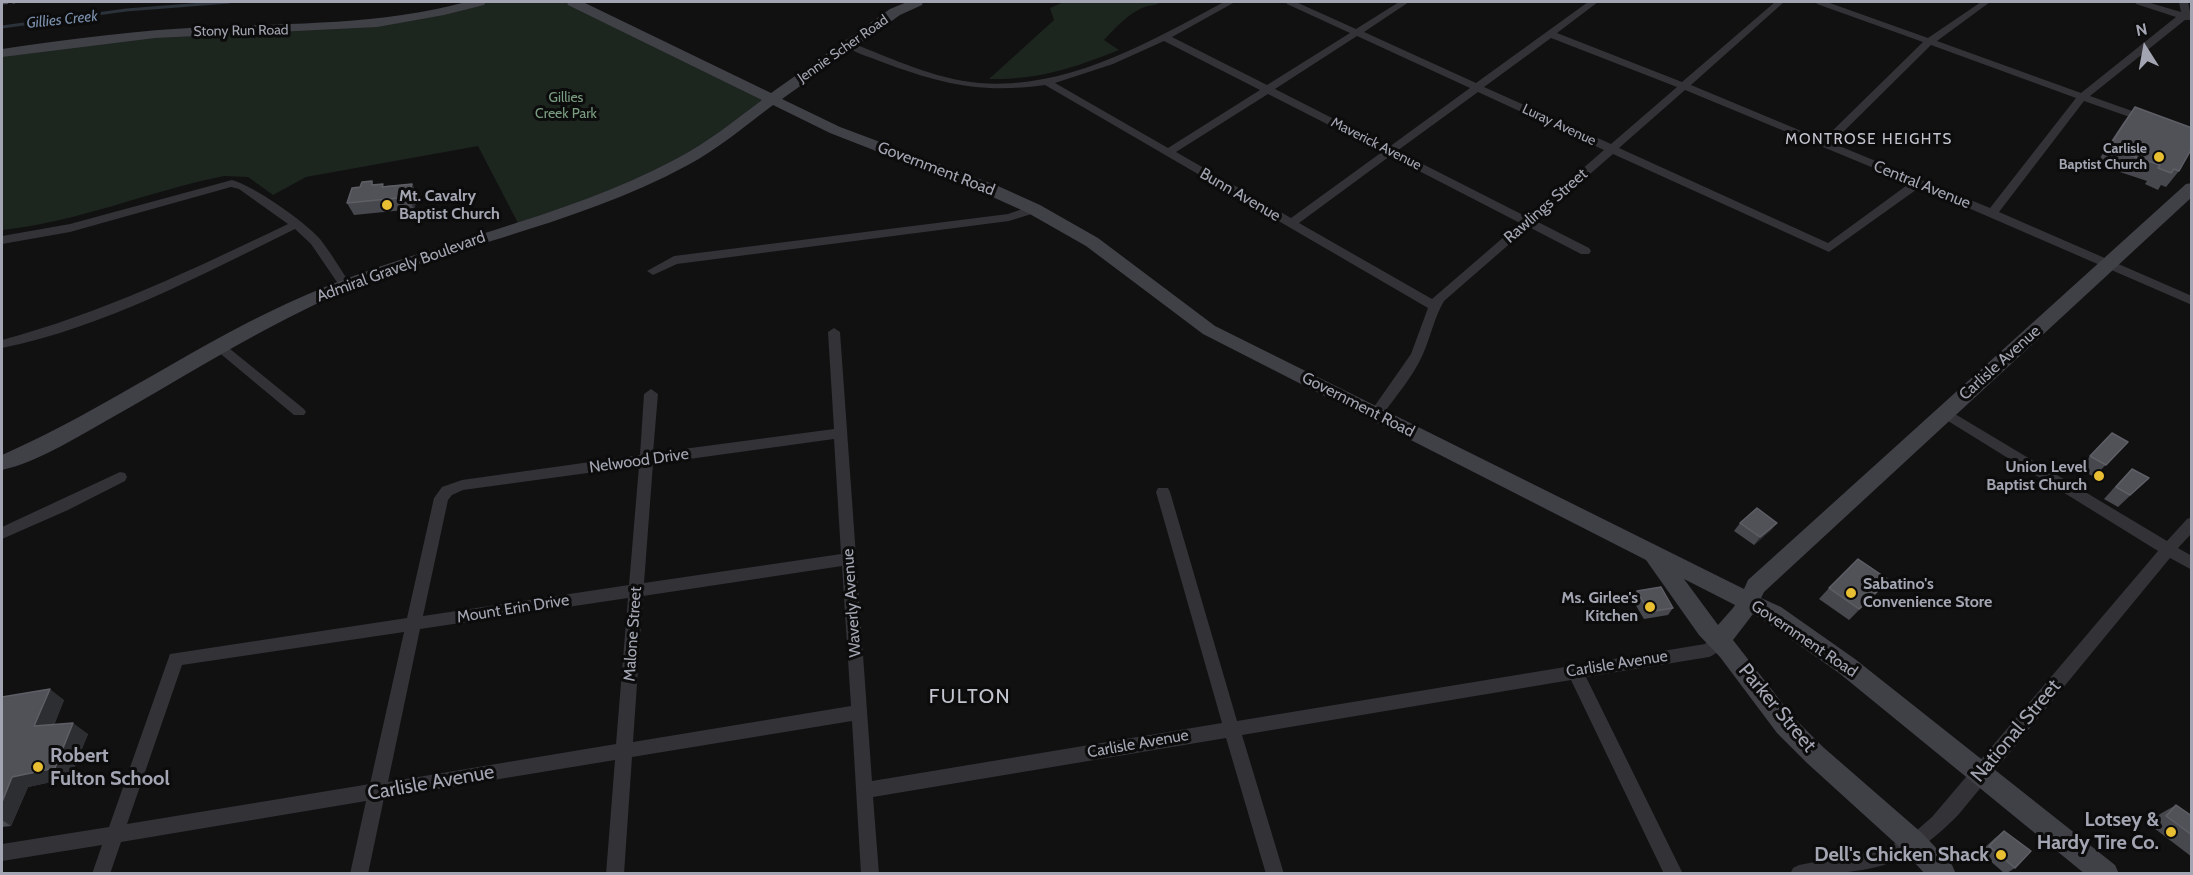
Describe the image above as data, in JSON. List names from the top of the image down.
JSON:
{
  "streets": {
    "main road": [
      "Stony Run Road",
      "Jennie Scher Road",
      "Government Road",
      "Admiral Gravely Boulevard",
      "Carlisle Avenue",
      "Parker Street"
    ],
    "street": [
      "Luray Avenue",
      "Maverick Avenue",
      "Central Avenue",
      "Bunn Avenue",
      "Rawlings Street",
      "Nelwood Drive",
      "Waverly Avenue",
      "Mount Erin Drive",
      "Malone Street",
      "National Street"
    ]
  },
  "crossings": [
    ["Jennie Scher Road", "Government Road"],
    ["Jennie Scher Road", "Admiral Gravely Boulevard"],
    ["Luray Avenue", "Central Avenue"],
    ["Luray Avenue", "Rawlings Street"],
    ["Maverick Avenue", "Rawlings Street"],
    ["Government Road", "Rawlings Street"],
    ["Government Road", "Admiral Gravely Boulevard"],
    ["Government Road", "Carlisle Avenue"],
    ["Government Road", "Parker Street"],
    ["Government Road", "National Street"],
    ["Central Avenue", "Rawlings Street"],
    ["Central Avenue", "Carlisle Avenue"],
    ["Bunn Avenue", "Rawlings Street"],
    ["Carlisle Avenue", "Waverly Avenue"],
    ["Carlisle Avenue", "Mount Erin Drive"],
    ["Carlisle Avenue", "Malone Street"],
    ["Carlisle Avenue", "Parker Street"],
    ["Nelwood Drive", "Waverly Avenue"],
    ["Nelwood Drive", "Mount Erin Drive"],
    ["Nelwood Drive", "Malone Street"],
    ["Waverly Avenue", "Mount Erin Drive"],
    ["Mount Erin Drive", "Malone Street"],
    ["Parker Street", "National Street"]
  ],
  "districts": ["MONTROSE HEIGHTS", "FULTON"],
  "water": ["Gillies Creek"],
  "parks": ["Gillies Creek Park"],
  "places": [
    "Carlisle Baptist Church",
    "Mt. Cavalry Baptist Church",
    "Union Level Baptist Church",
    "Sabatino's Convenience Store",
    "Ms. Girlee's Kitchen",
    "Robert Fulton School",
    "Lotsey & Hardy Tire Co.",
    "Dell's Chicken Shack"
  ],
  "north": "top"
}
